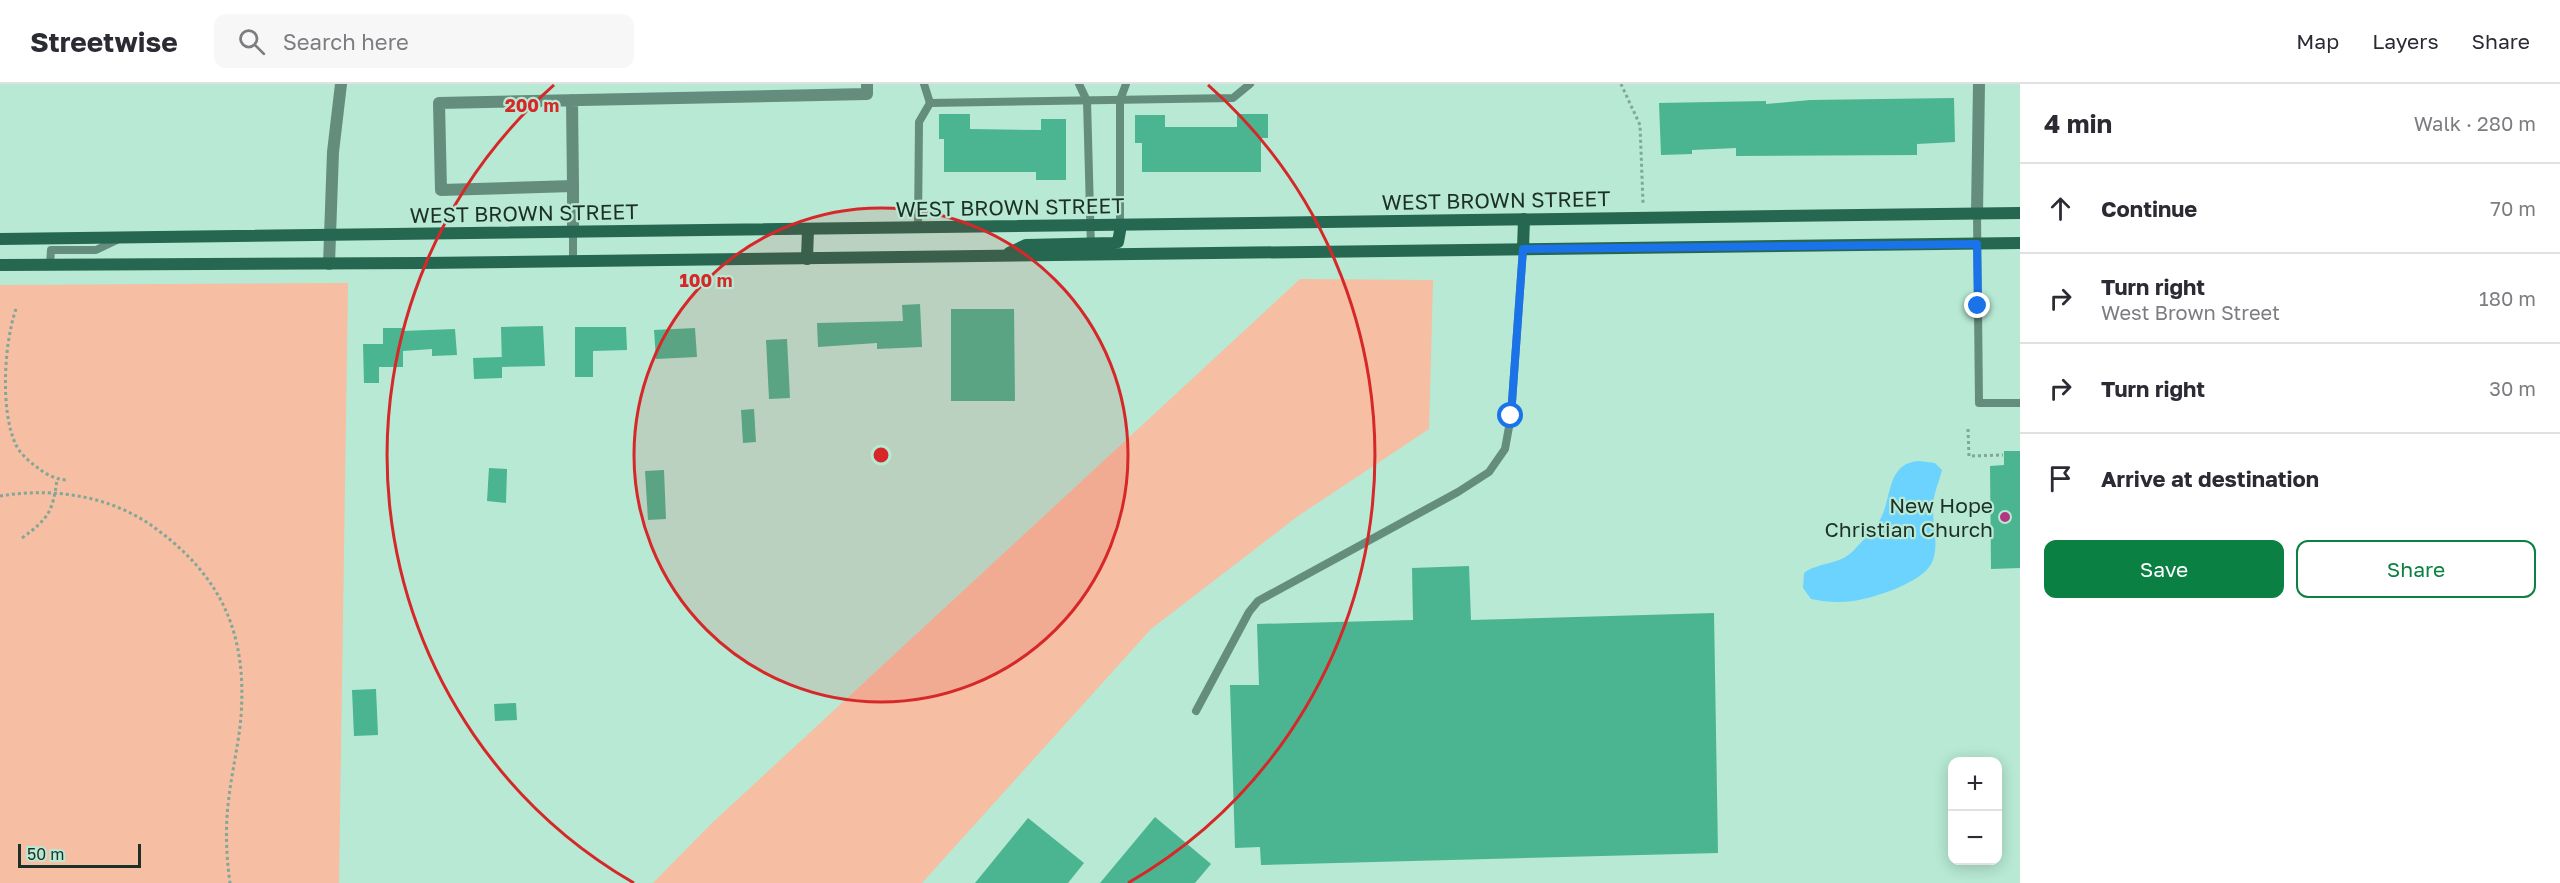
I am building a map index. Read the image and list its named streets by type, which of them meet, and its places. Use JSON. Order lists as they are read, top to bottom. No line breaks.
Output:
{"streets":{"main road":["WEST BROWN STREET"]},"places":["New Hope Christian Church"],"scale_bar":"50 m","page":{"header":"Streetwise","search":"Search here","nav":["Map","Layers","Share"],"heading":["4 min","Walk · 280 m"],"list":[["Continue","70 m"],["Turn right","West Brown Street","180 m"],["Turn right","30 m"],"Arrive at destination"],"buttons":["Save","Share"],"map_buttons":["+","−"],"scale":"50 m"},"rings":["200 m","100 m"]}
